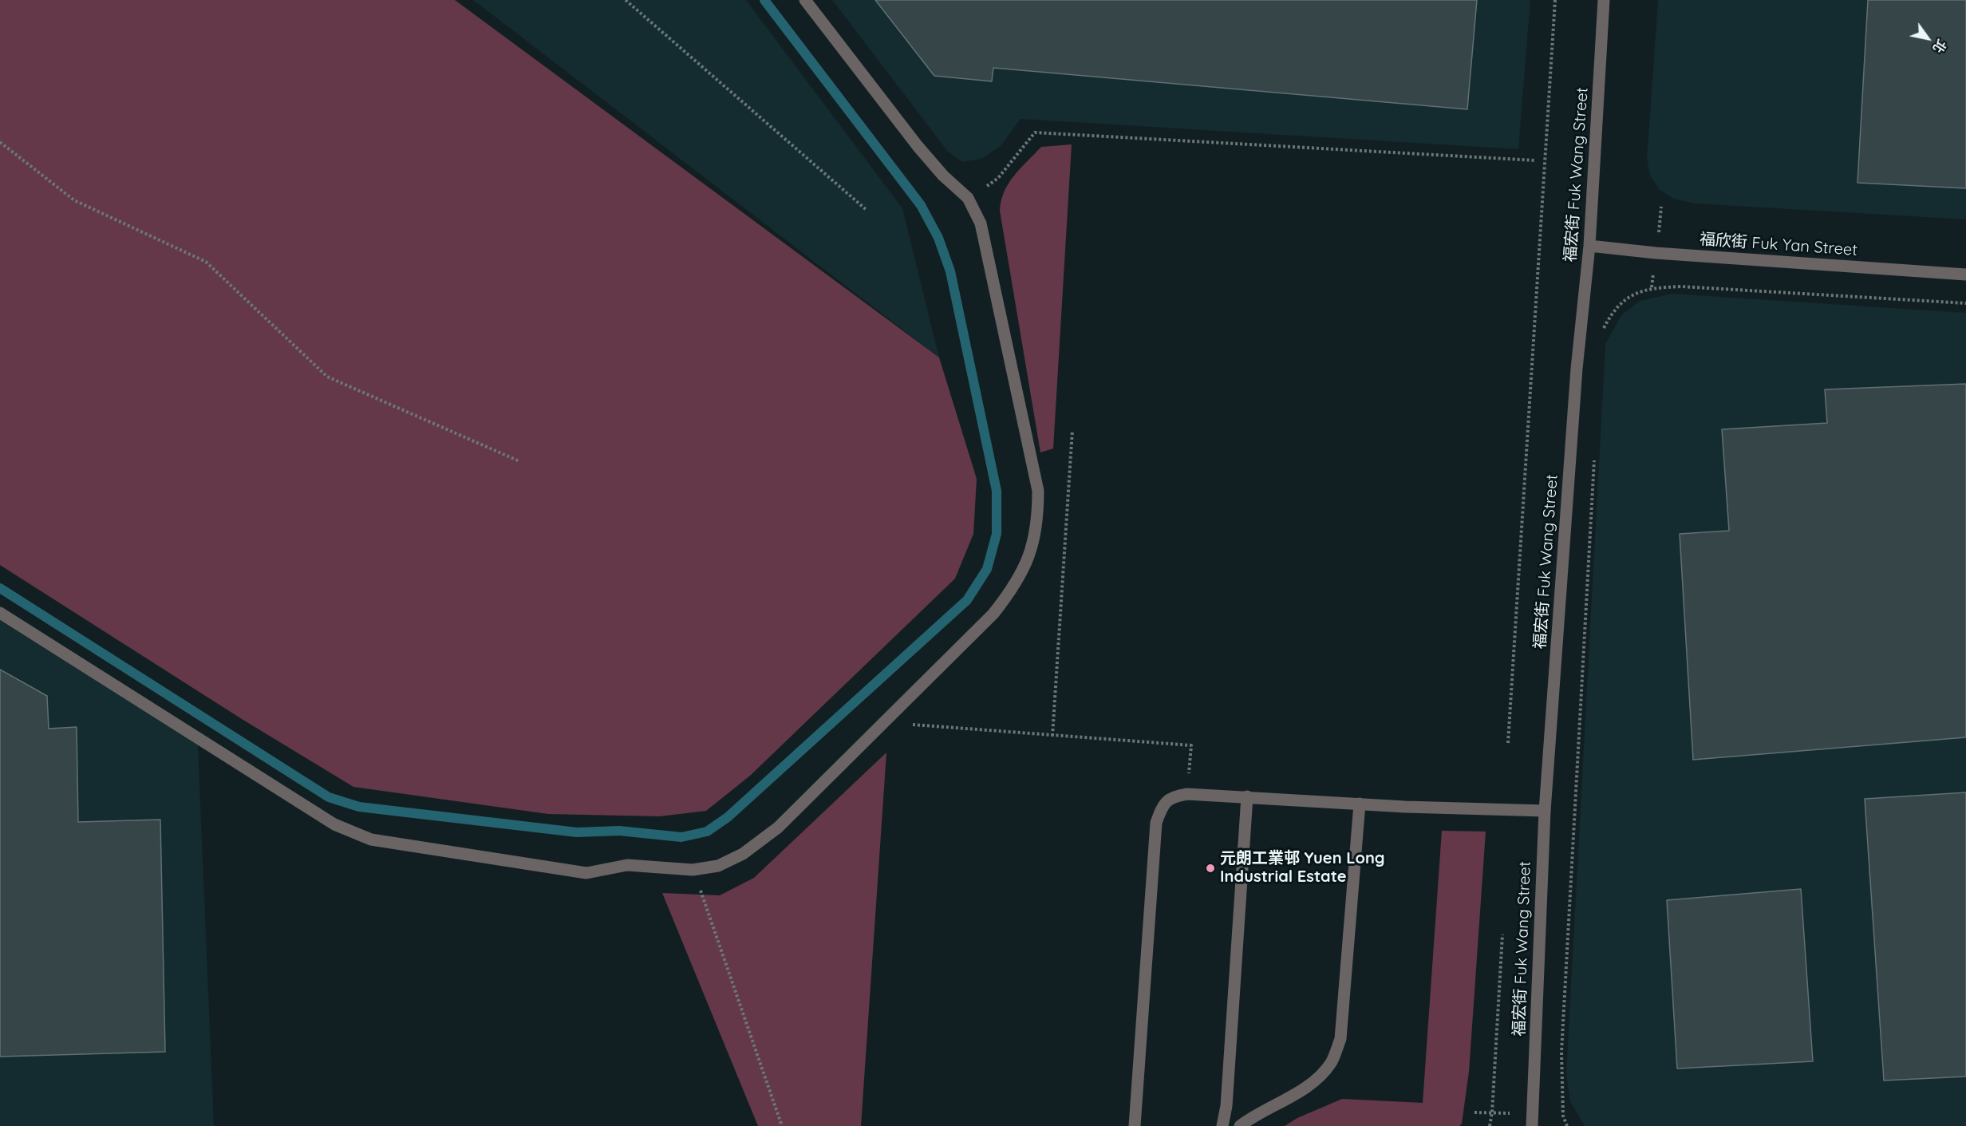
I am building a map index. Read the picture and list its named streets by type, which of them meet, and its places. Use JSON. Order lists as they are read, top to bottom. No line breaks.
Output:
{"streets":{"street":["福宏街 Fuk Wang Street","福欣街 Fuk Yan Street"]},"crossings":[["福宏街 Fuk Wang Street","福欣街 Fuk Yan Street"]],"places":["元朗工業邨 Yuen Long Industrial Estate"],"north":"bottom right"}
